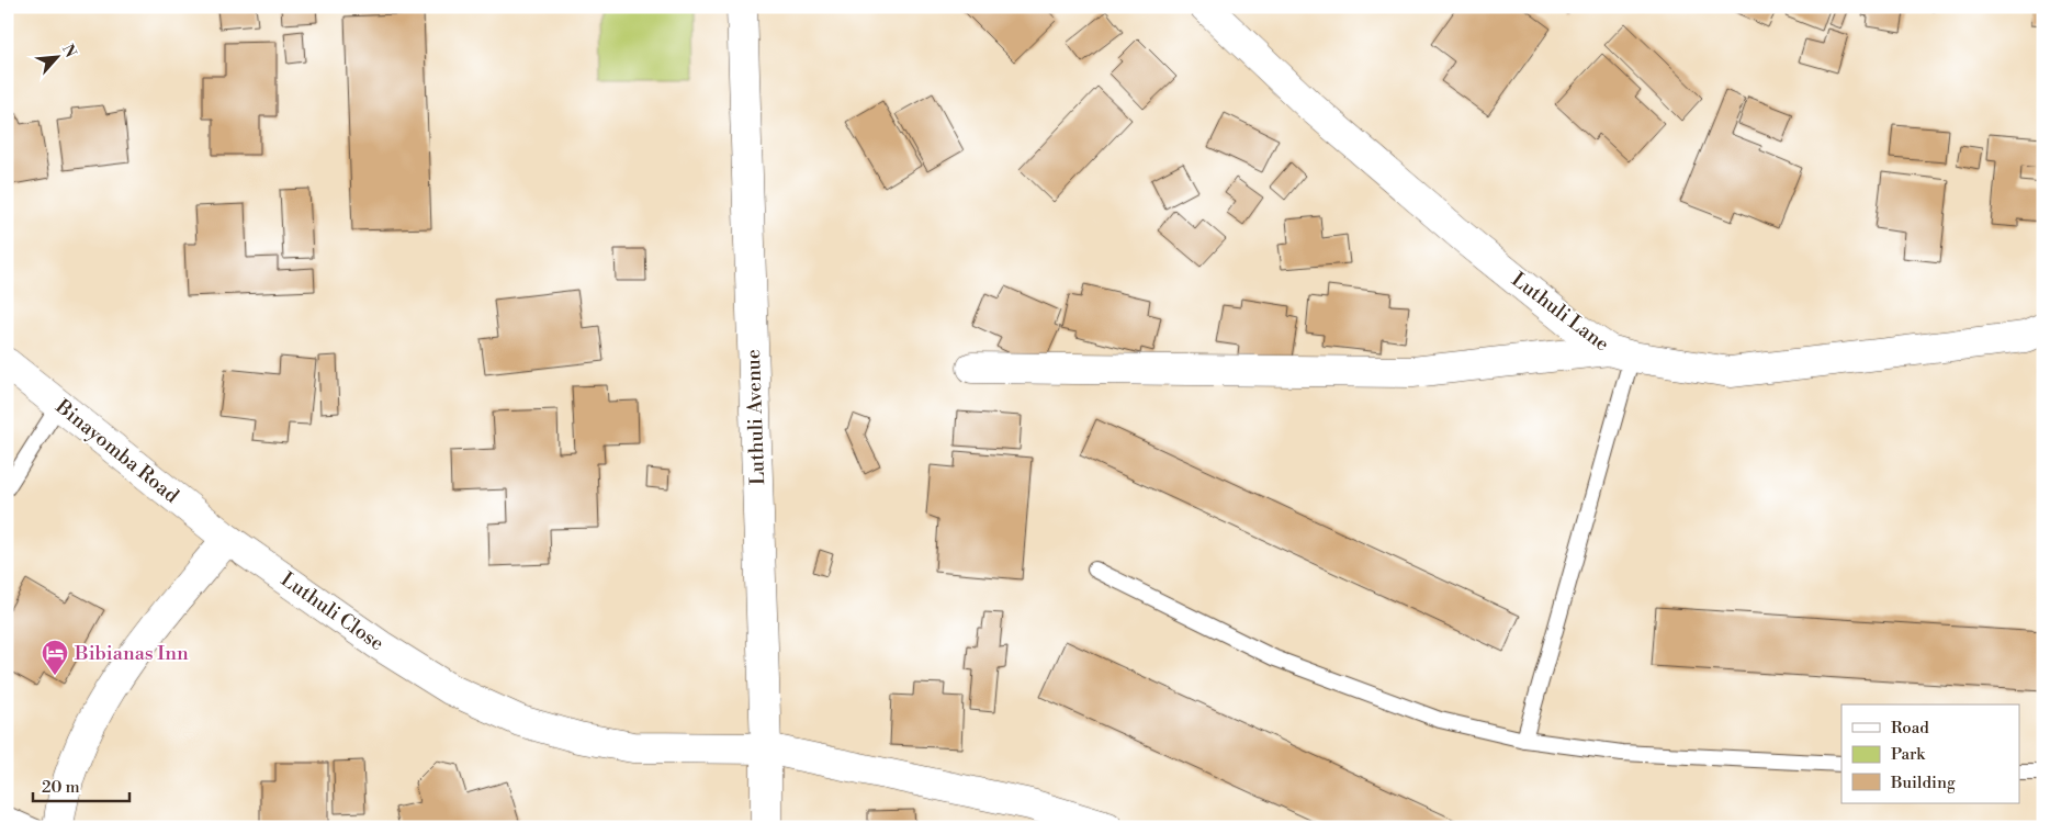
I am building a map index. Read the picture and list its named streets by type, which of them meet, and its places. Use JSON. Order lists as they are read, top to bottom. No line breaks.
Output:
{"streets":{"street":["Luthuli Lane","Luthuli Avenue","Binayomba Road","Luthuli Close"]},"crossings":[["Luthuli Avenue","Luthuli Close"],["Binayomba Road","Luthuli Close"]],"places":{"hotel":["Bibianas Inn"]},"legend":["Road","Park","Building"],"scale_bar":"20 m","north":"top right"}
